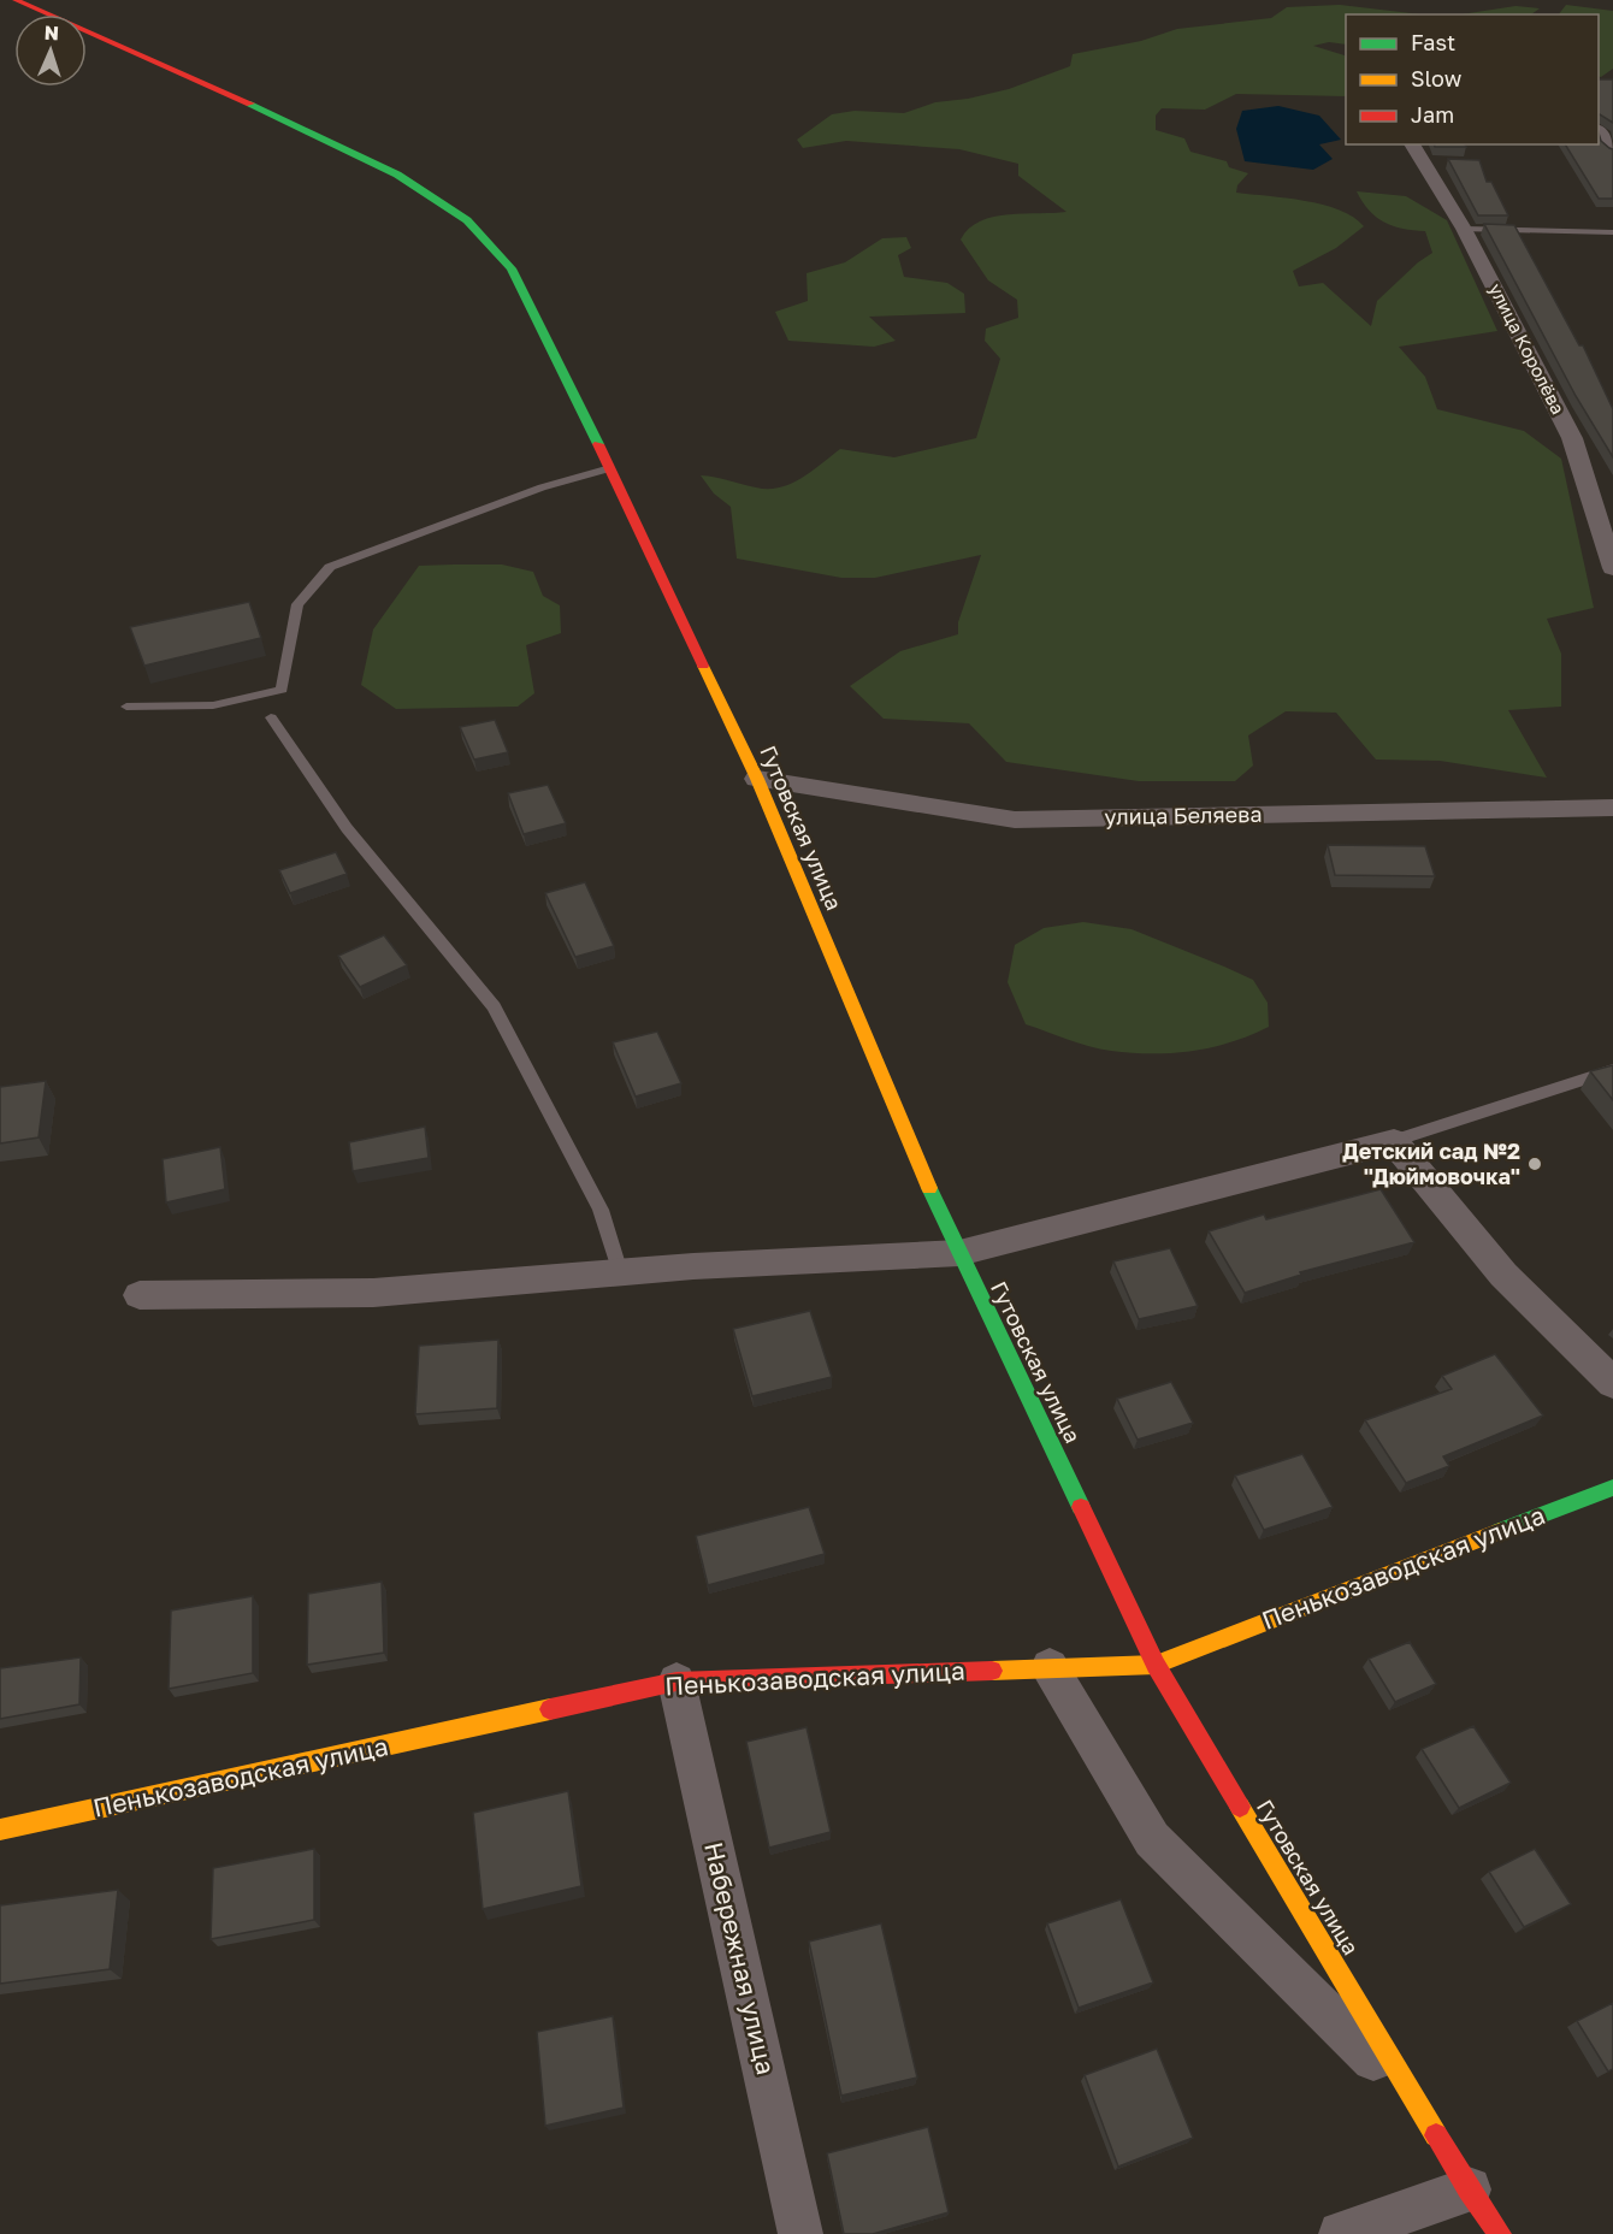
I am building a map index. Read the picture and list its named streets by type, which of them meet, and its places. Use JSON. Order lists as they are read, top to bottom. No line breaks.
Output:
{"streets":{"street":["улица Королёва","улица Беляева","Гутовская улица","Пенькозаводская улица","Набережная улица"]},"crossings":[["улица Беляева","Гутовская улица"],["Гутовская улица","Пенькозаводская улица"],["Пенькозаводская улица","Набережная улица"]],"places":["Детский сад №2 \"Дюймовочка\""],"legend":["Fast","Slow","Jam"],"north":"top"}
